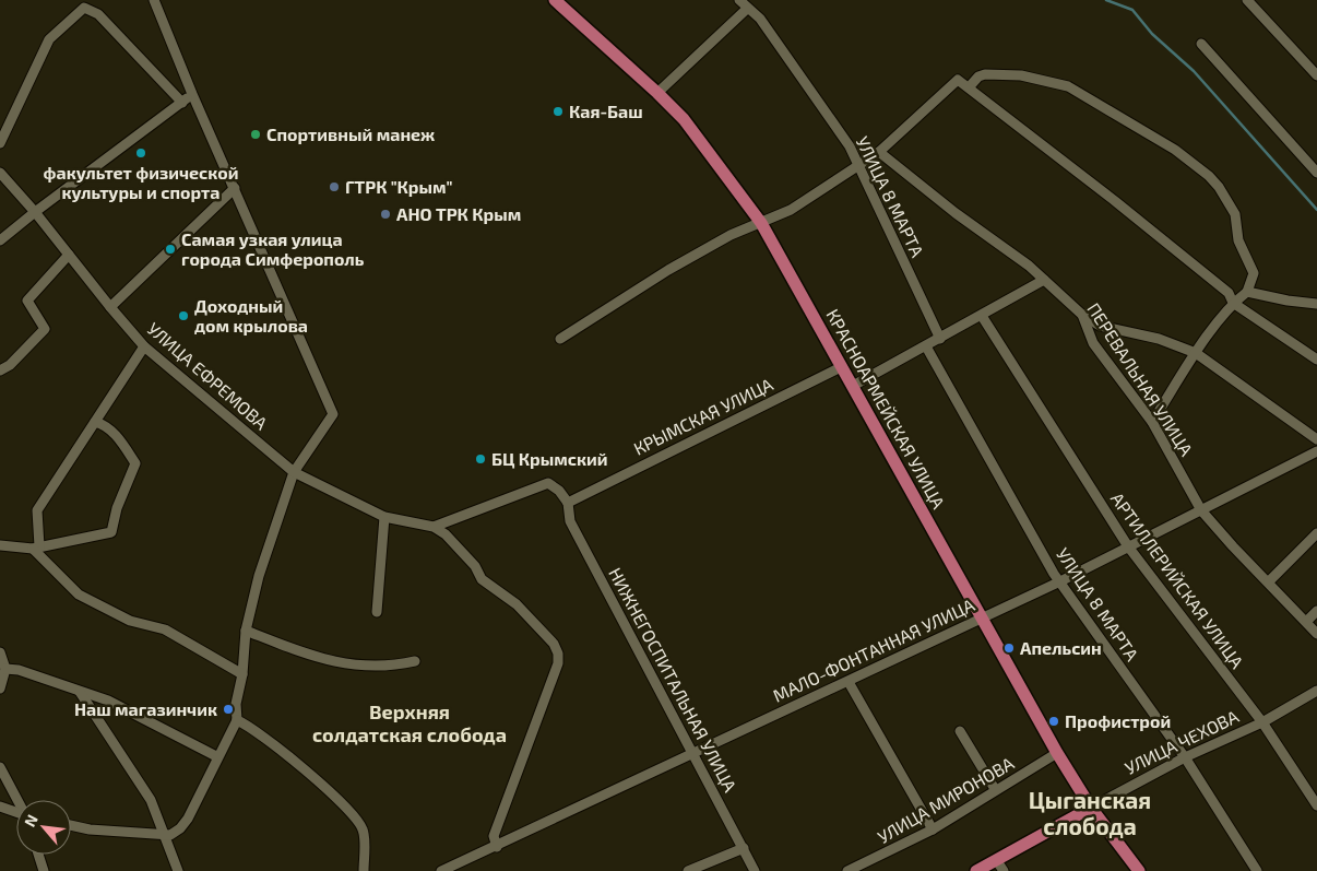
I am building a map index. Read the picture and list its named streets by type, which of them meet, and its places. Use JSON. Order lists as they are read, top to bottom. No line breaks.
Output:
{"streets":{"main road":["КРАСНОАРМЕЙСКАЯ УЛИЦА","УЛИЦА ЧЕХОВА"],"street":["УЛИЦА 8 МАРТА","УЛИЦА ЕФРЕМОВА","ПЕРЕВАЛЬНАЯ УЛИЦА","КРЫМСКАЯ УЛИЦА","АРТИЛЛЕРИЙСКАЯ УЛИЦА","МАЛО-ФОНТАННАЯ УЛИЦА","НИЖНЕГОСПИТАЛЬНАЯ УЛИЦА","УЛИЦА МИРОНОВА"]},"crossings":[["УЛИЦА 8 МАРТА","МАЛО-ФОНТАННАЯ УЛИЦА"],["УЛИЦА 8 МАРТА","УЛИЦА ЧЕХОВА"],["ПЕРЕВАЛЬНАЯ УЛИЦА","МАЛО-ФОНТАННАЯ УЛИЦА"],["КРАСНОАРМЕЙСКАЯ УЛИЦА","КРЫМСКАЯ УЛИЦА"],["КРАСНОАРМЕЙСКАЯ УЛИЦА","МАЛО-ФОНТАННАЯ УЛИЦА"],["КРАСНОАРМЕЙСКАЯ УЛИЦА","УЛИЦА ЧЕХОВА"],["КРАСНОАРМЕЙСКАЯ УЛИЦА","УЛИЦА МИРОНОВА"],["КРЫМСКАЯ УЛИЦА","НИЖНЕГОСПИТАЛЬНАЯ УЛИЦА"],["АРТИЛЛЕРИЙСКАЯ УЛИЦА","МАЛО-ФОНТАННАЯ УЛИЦА"],["АРТИЛЛЕРИЙСКАЯ УЛИЦА","УЛИЦА ЧЕХОВА"],["МАЛО-ФОНТАННАЯ УЛИЦА","НИЖНЕГОСПИТАЛЬНАЯ УЛИЦА"]],"districts":["Верхняя солдатская слобода","Цыганская слобода"],"places":["Кая-Баш","Спортивный манеж","факультет физической культуры и спорта","ГТРК \"Крым\"","АНО ТРК Крым","Самая узкая улица города Симферополь","Доходный дом крылова","БЦ Крымский","Апельсин","Наш магазинчик","Профистрой"],"north":"top left"}
